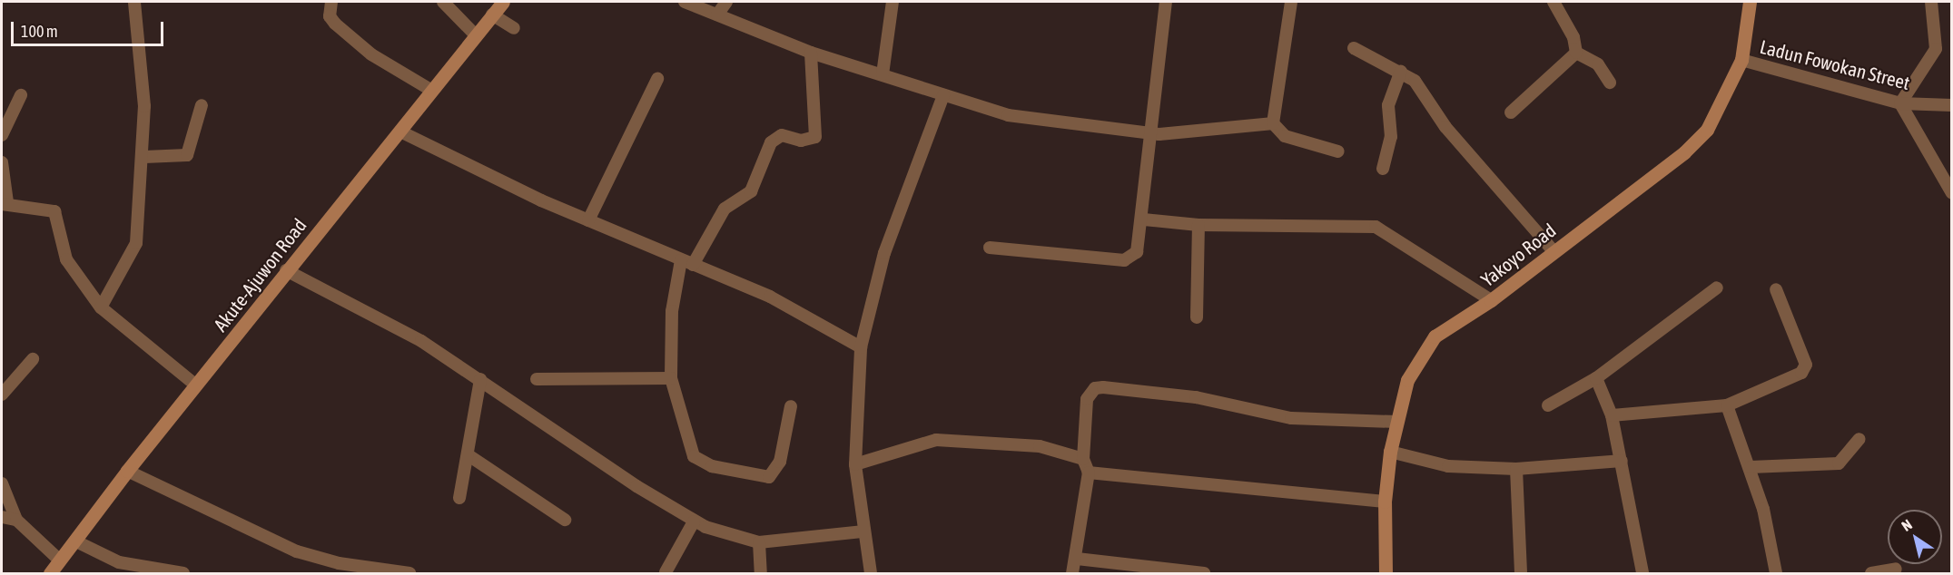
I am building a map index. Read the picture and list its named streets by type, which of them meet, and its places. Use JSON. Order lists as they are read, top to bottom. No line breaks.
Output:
{"streets":{"main road":["Yakoyo Road","Akute-Ajuwon Road"],"street":["Ladun Fowokan Street"]},"crossings":[["Ladun Fowokan Street","Yakoyo Road"]],"scale_bar":"100 m","north":"top left"}
